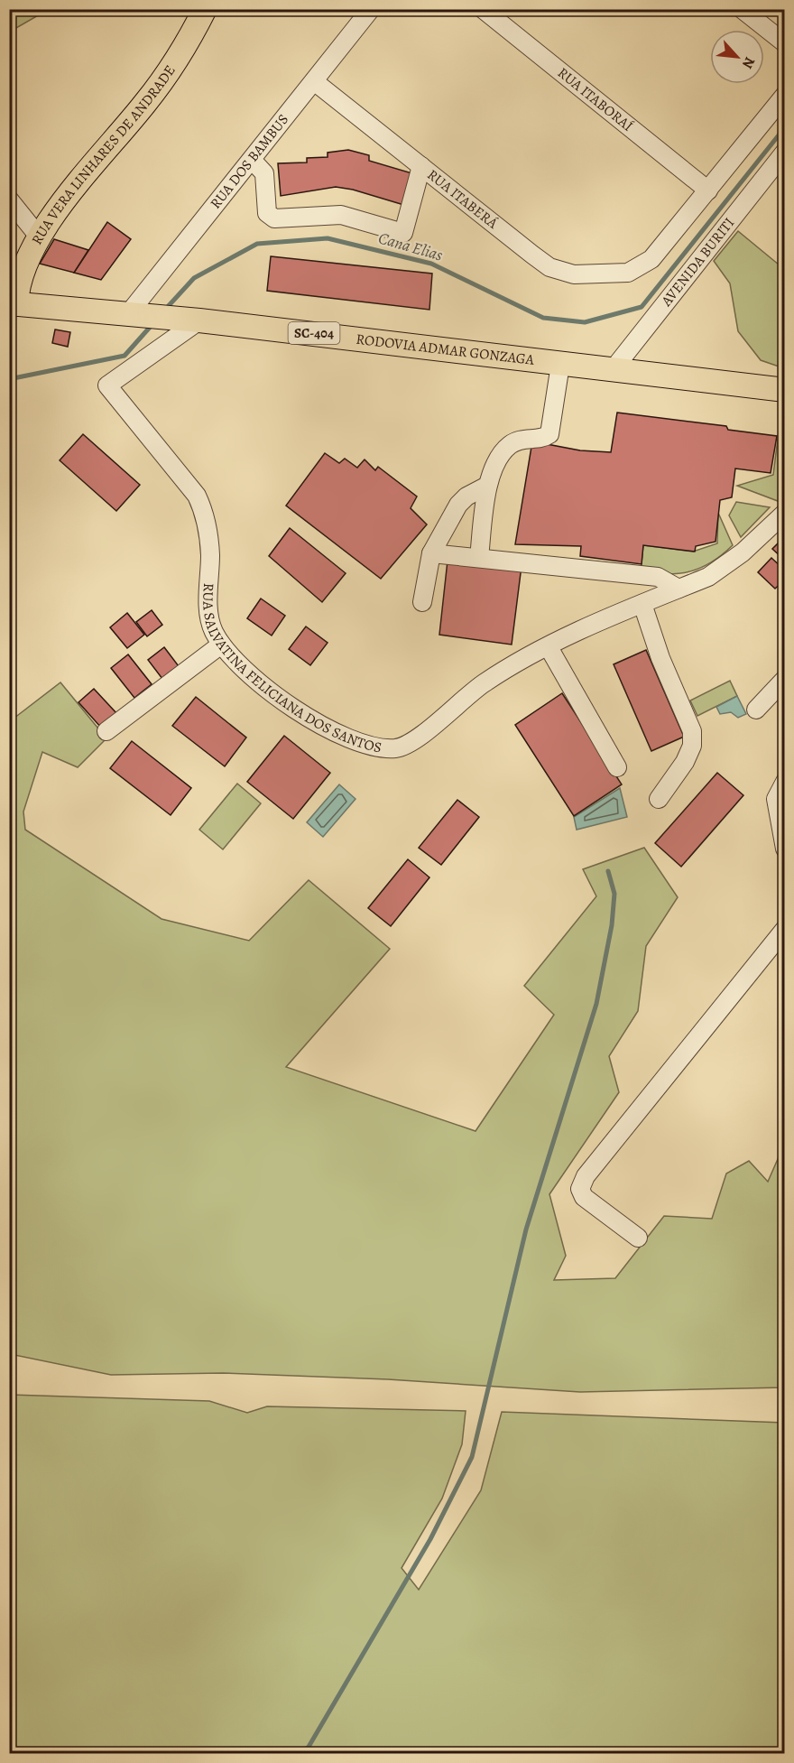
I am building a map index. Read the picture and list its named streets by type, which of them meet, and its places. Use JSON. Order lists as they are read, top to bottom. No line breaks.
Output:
{"streets":{"main road":["RUA VERA LINHARES DE ANDRADE","SC-404","RODOVIA ADMAR GONZAGA"],"street":["RUA ITABORAÍ","RUA DOS BAMBUS","RUA ITABERÁ","AVENIDA BURITI","RUA SALVATINA FELICIANA DOS SANTOS"]},"crossings":[["RUA ITABORAÍ","RUA ITABERÁ"],["RUA VERA LINHARES DE ANDRADE","RODOVIA ADMAR GONZAGA"],["RUA DOS BAMBUS","RUA ITABERÁ"],["RUA DOS BAMBUS","RODOVIA ADMAR GONZAGA"],["AVENIDA BURITI","RODOVIA ADMAR GONZAGA"],["RODOVIA ADMAR GONZAGA","RUA SALVATINA FELICIANA DOS SANTOS"]],"water":["Cana Elias"],"north":"bottom right"}
